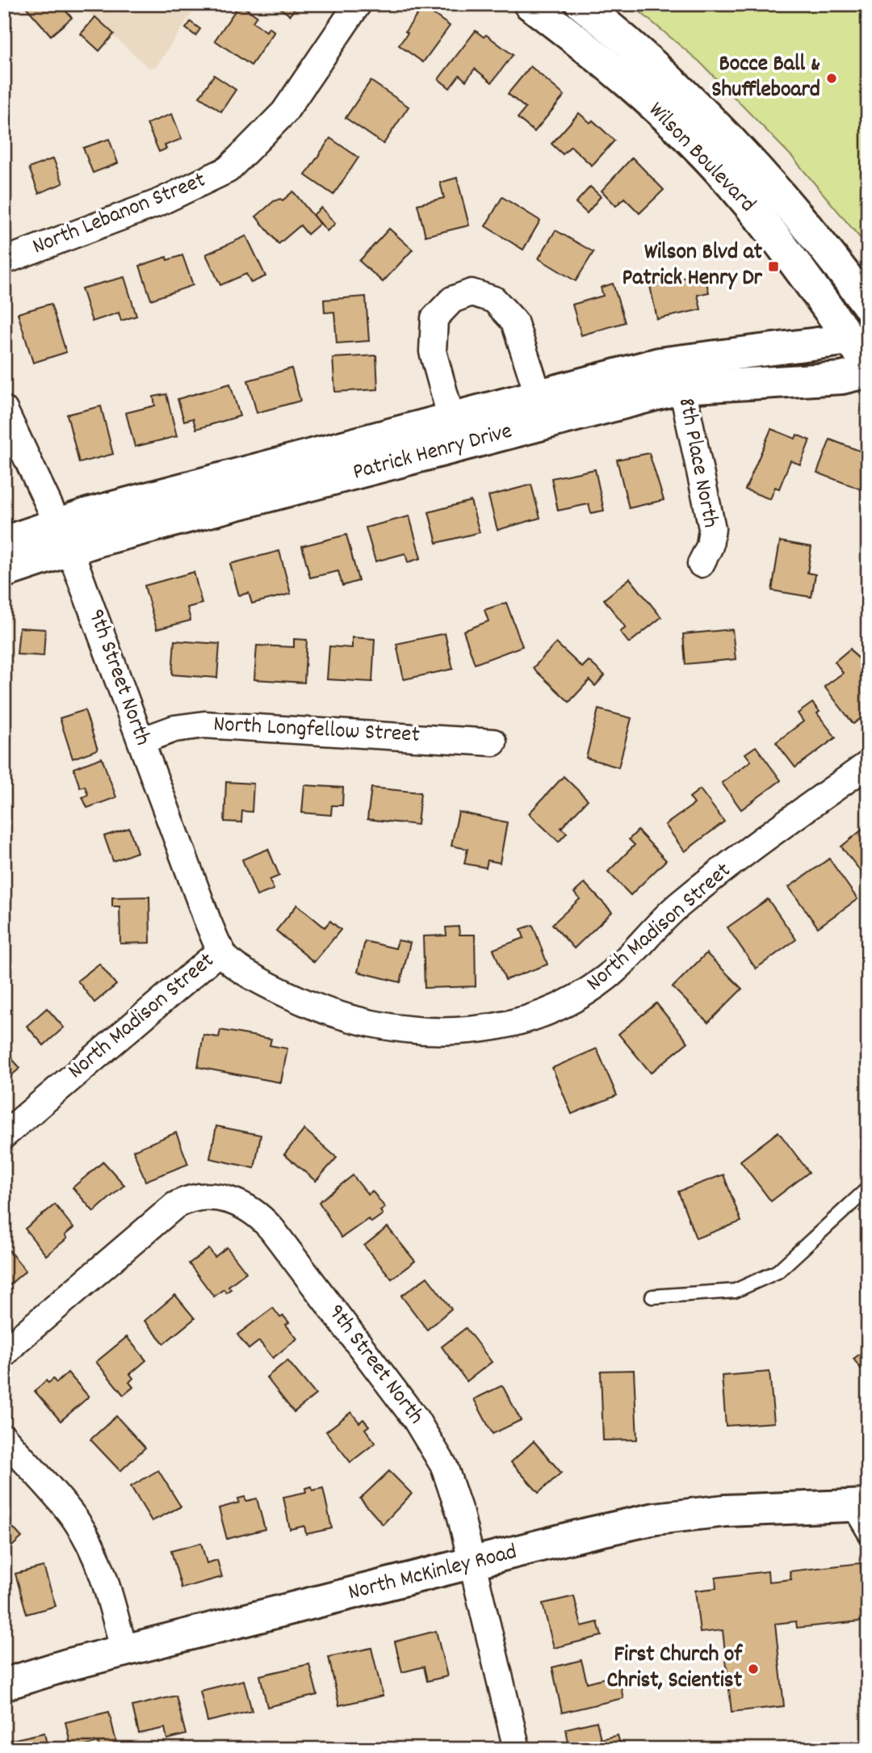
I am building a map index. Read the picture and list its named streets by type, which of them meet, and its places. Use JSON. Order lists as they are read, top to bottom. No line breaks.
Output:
{"streets":{"street":["Wilson Boulevard","North Lebanon Street","Patrick Henry Drive","8th Place North","9th Street North","North Longfellow Street","North Madison Street","North McKinley Road"]},"crossings":[["Wilson Boulevard","Patrick Henry Drive"],["Patrick Henry Drive","8th Place North"],["Patrick Henry Drive","9th Street North"],["9th Street North","North Longfellow Street"],["9th Street North","North Madison Street"],["9th Street North","North McKinley Road"]],"places":{"other":["Bocce Ball & Shuffleboard","First Church of Christ, Scientist"],"transit":["Wilson Blvd at Patrick Henry Dr"]}}
